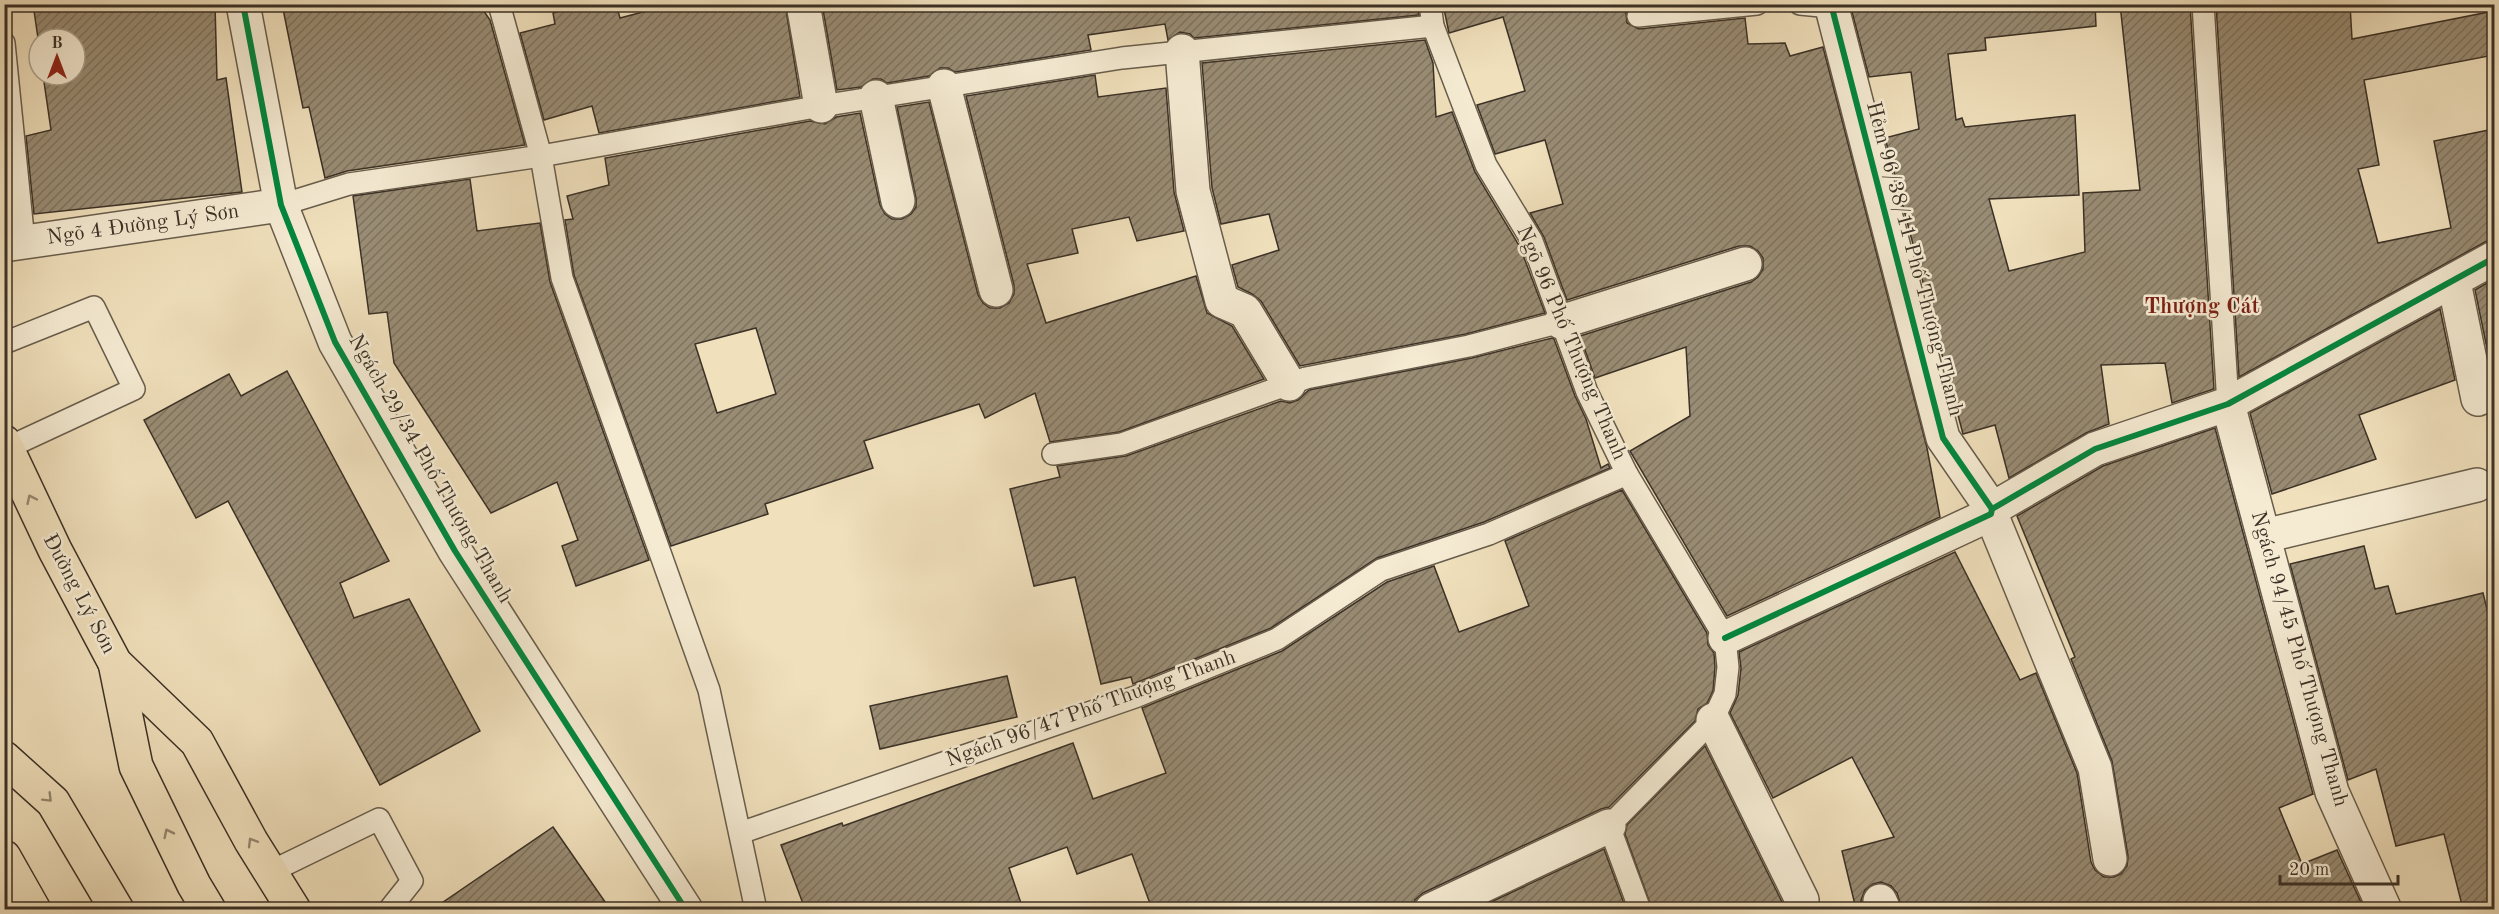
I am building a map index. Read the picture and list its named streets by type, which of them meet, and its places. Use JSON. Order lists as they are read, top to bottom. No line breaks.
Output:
{"streets":{"highway":["Đường Lý Sơn"],"street":["Ngõ 4 Đường Lý Sơn","Hẻm 96/38/11 Phố Thượng Thanh","Ngách 29/34 Phố Thượng Thanh","Ngách 94/45 Phố Thượng Thanh"],"lane":["Ngõ 96 Phố Thượng Thanh","Ngách 96/47 Phố Thượng Thanh"]},"crossings":[["Ngõ 4 Đường Lý Sơn","Ngách 29/34 Phố Thượng Thanh"],["Ngõ 96 Phố Thượng Thanh","Ngách 96/47 Phố Thượng Thanh"]],"districts":["Thượng Cát"],"scale_bar":"20 m","north":"top"}
